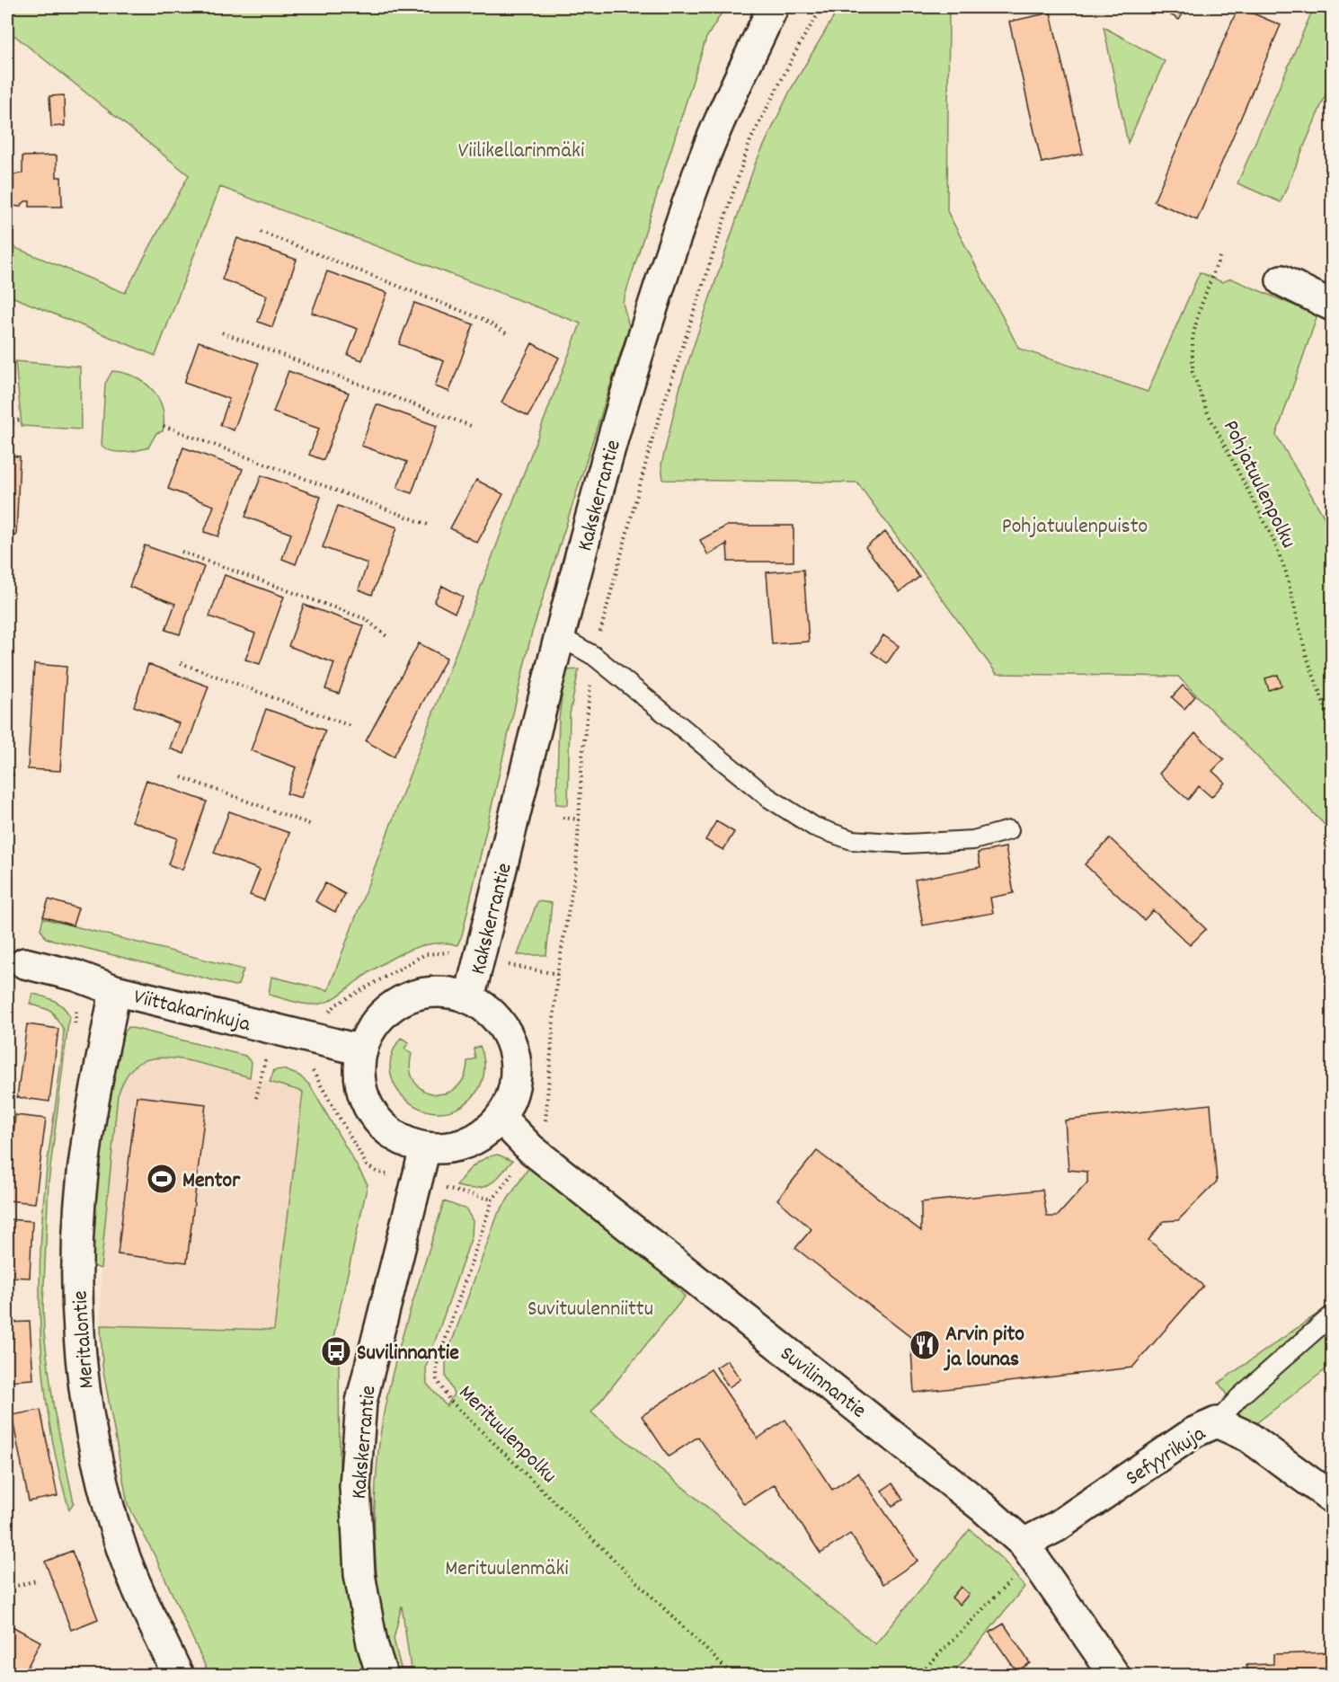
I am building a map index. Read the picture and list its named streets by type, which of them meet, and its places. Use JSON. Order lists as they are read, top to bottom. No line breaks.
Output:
{"streets":{"street":["Kakskerrantie","Viittakarinkuja","Meritalontie","Suvilinnantie","Sefyyrikuja"],"path":["Pohjatuulenpolku","Merituulenpolku"]},"crossings":[["Kakskerrantie","Viittakarinkuja"],["Kakskerrantie","Suvilinnantie"],["Viittakarinkuja","Meritalontie"],["Viittakarinkuja","Suvilinnantie"],["Suvilinnantie","Sefyyrikuja"]],"parks":["Viilikellarinmäki","Pohjatuulenpuisto","Suvituulenniittu","Merituulenmäki"],"places":{"sports":["Mentor"],"restaurant":["Arvin pito ja lounas"],"bus stop":["Suvilinnantie"]}}
